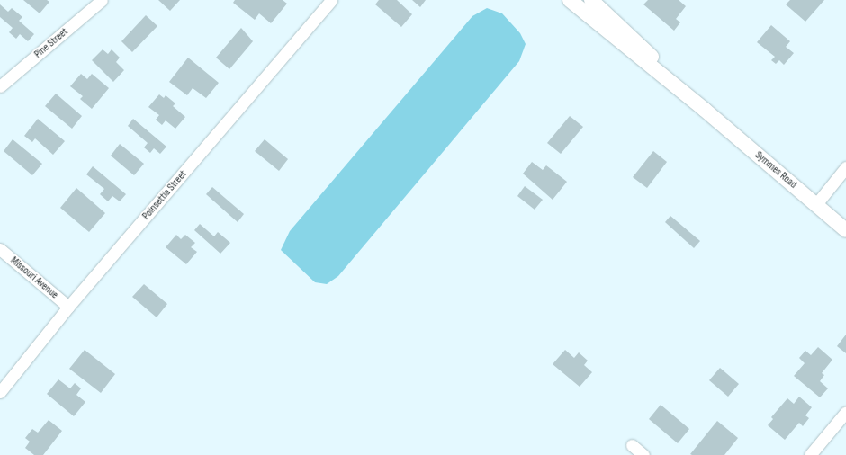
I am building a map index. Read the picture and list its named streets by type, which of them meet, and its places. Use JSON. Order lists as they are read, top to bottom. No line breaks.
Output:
{"streets":{"street":["Pine Street","Symmes Road","Poinsettia Street","Missouri Avenue"]},"crossings":[["Poinsettia Street","Missouri Avenue"]]}
